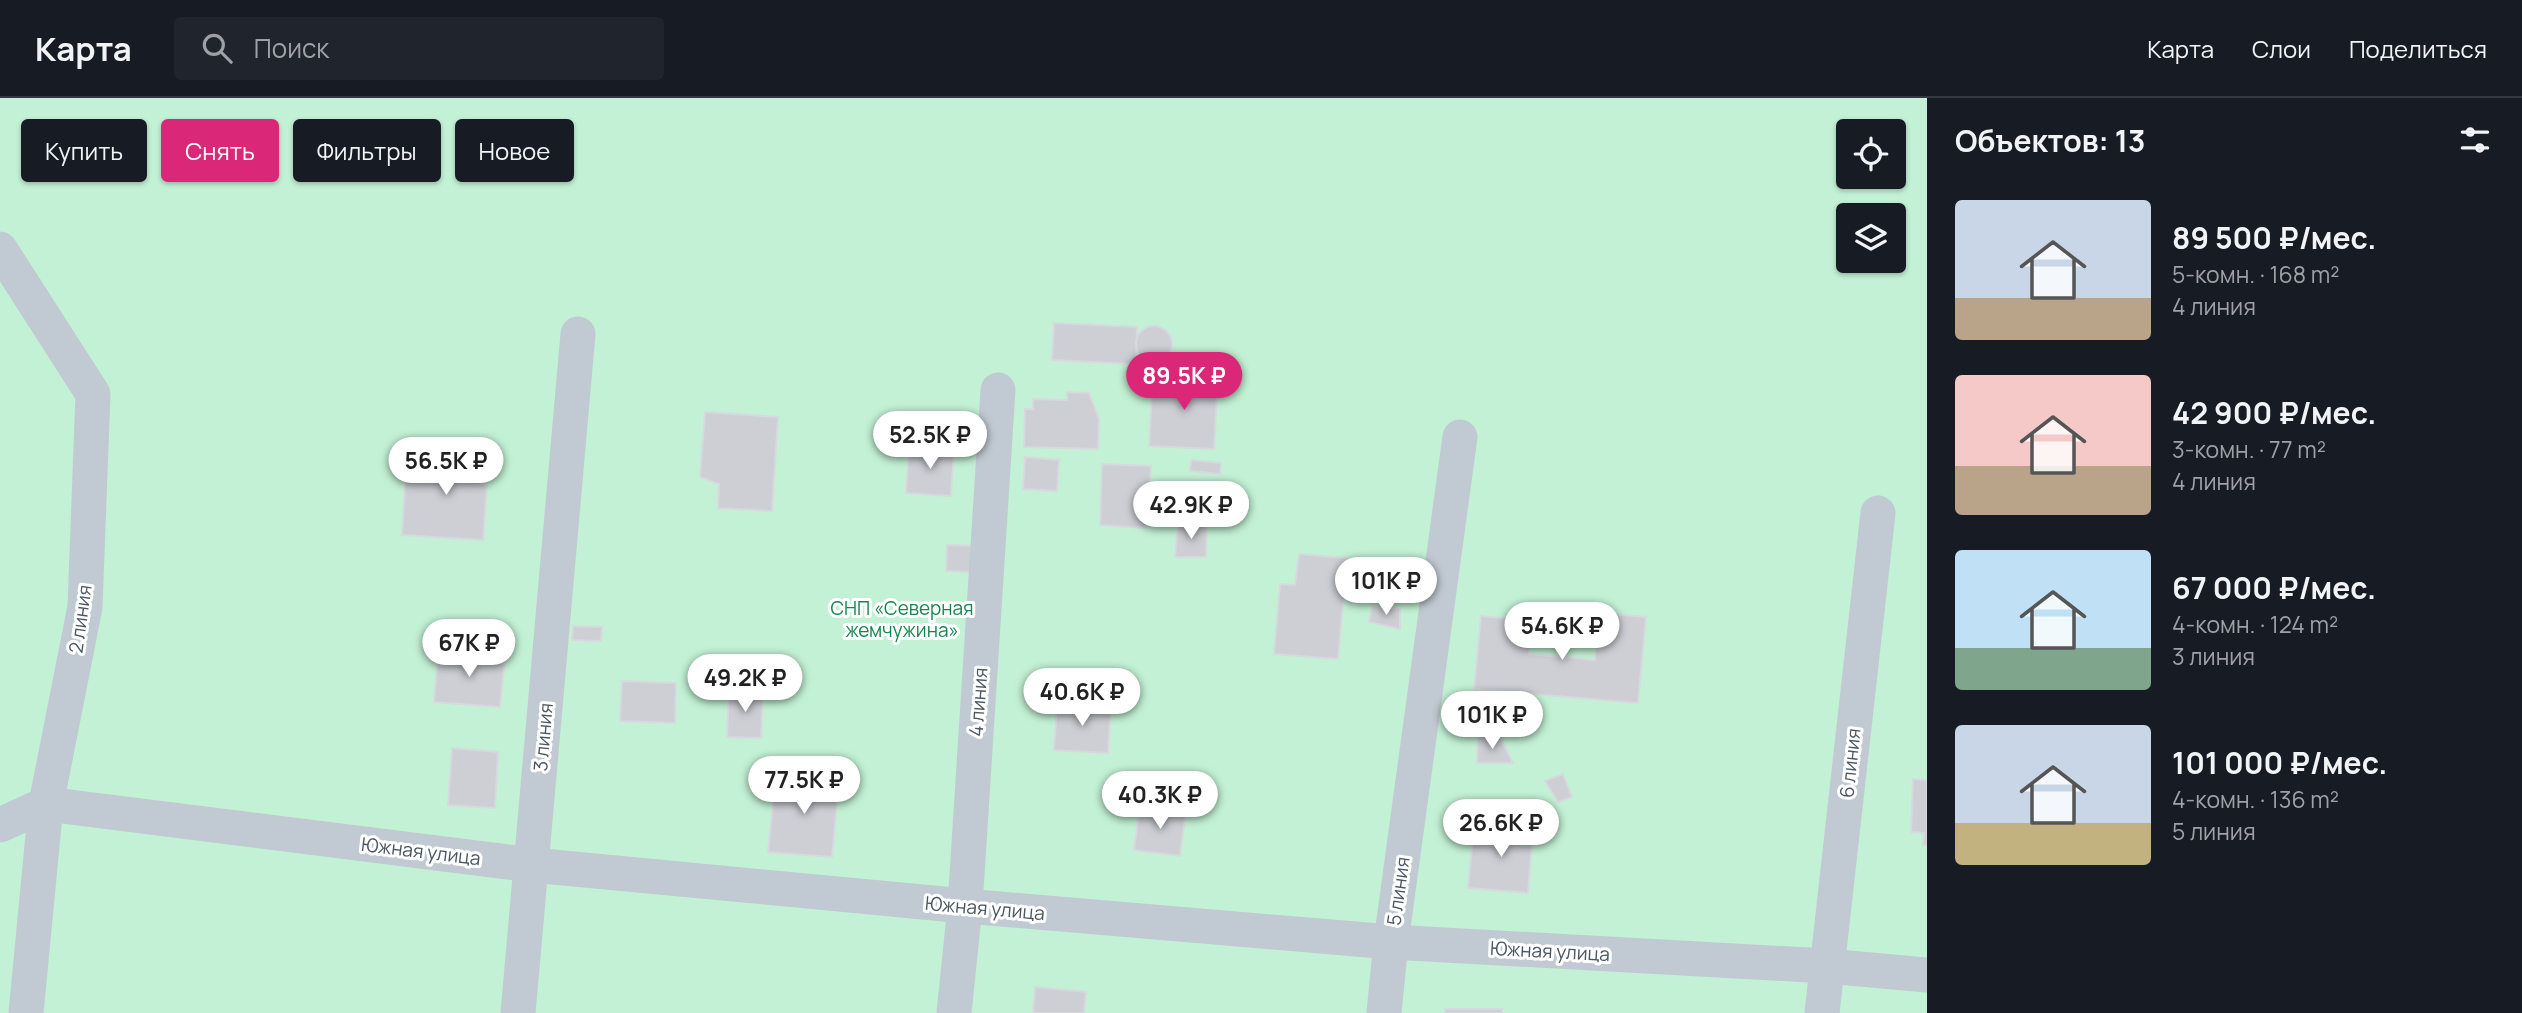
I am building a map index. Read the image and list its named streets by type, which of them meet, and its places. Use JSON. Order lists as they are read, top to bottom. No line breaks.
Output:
{"streets":{"street":["2 линия","4 линия","3 линия","6 линия","Южная улица","5 линия"]},"crossings":[["2 линия","Южная улица"],["4 линия","Южная улица"],["3 линия","Южная улица"],["6 линия","Южная улица"],["Южная улица","5 линия"]],"parks":["СНП «Северная жемчужина»"],"page":{"header":"Карта","search":"Поиск","nav":["Карта","Слои","Поделиться"],"heading":"Объектов: 13","chip":["Купить","Снять","Фильтры","Новое"],"list":[{"name":"89 500 ₽/мес.","note":"5-комн. · 168 m² · 4 линия"},{"name":"42 900 ₽/мес.","note":"3-комн. · 77 m² · 4 линия"},{"name":"67 000 ₽/мес.","note":"4-комн. · 124 m² · 3 линия"},{"name":"101 000 ₽/мес.","note":"4-комн. · 136 m² · 5 линия"}],"price":["89.5K ₽","52.5K ₽","56.5K ₽","42.9K ₽","101K ₽","54.6K ₽","67K ₽","49.2K ₽","40.6K ₽","101K ₽","77.5K ₽","40.3K ₽","26.6K ₽"]}}
